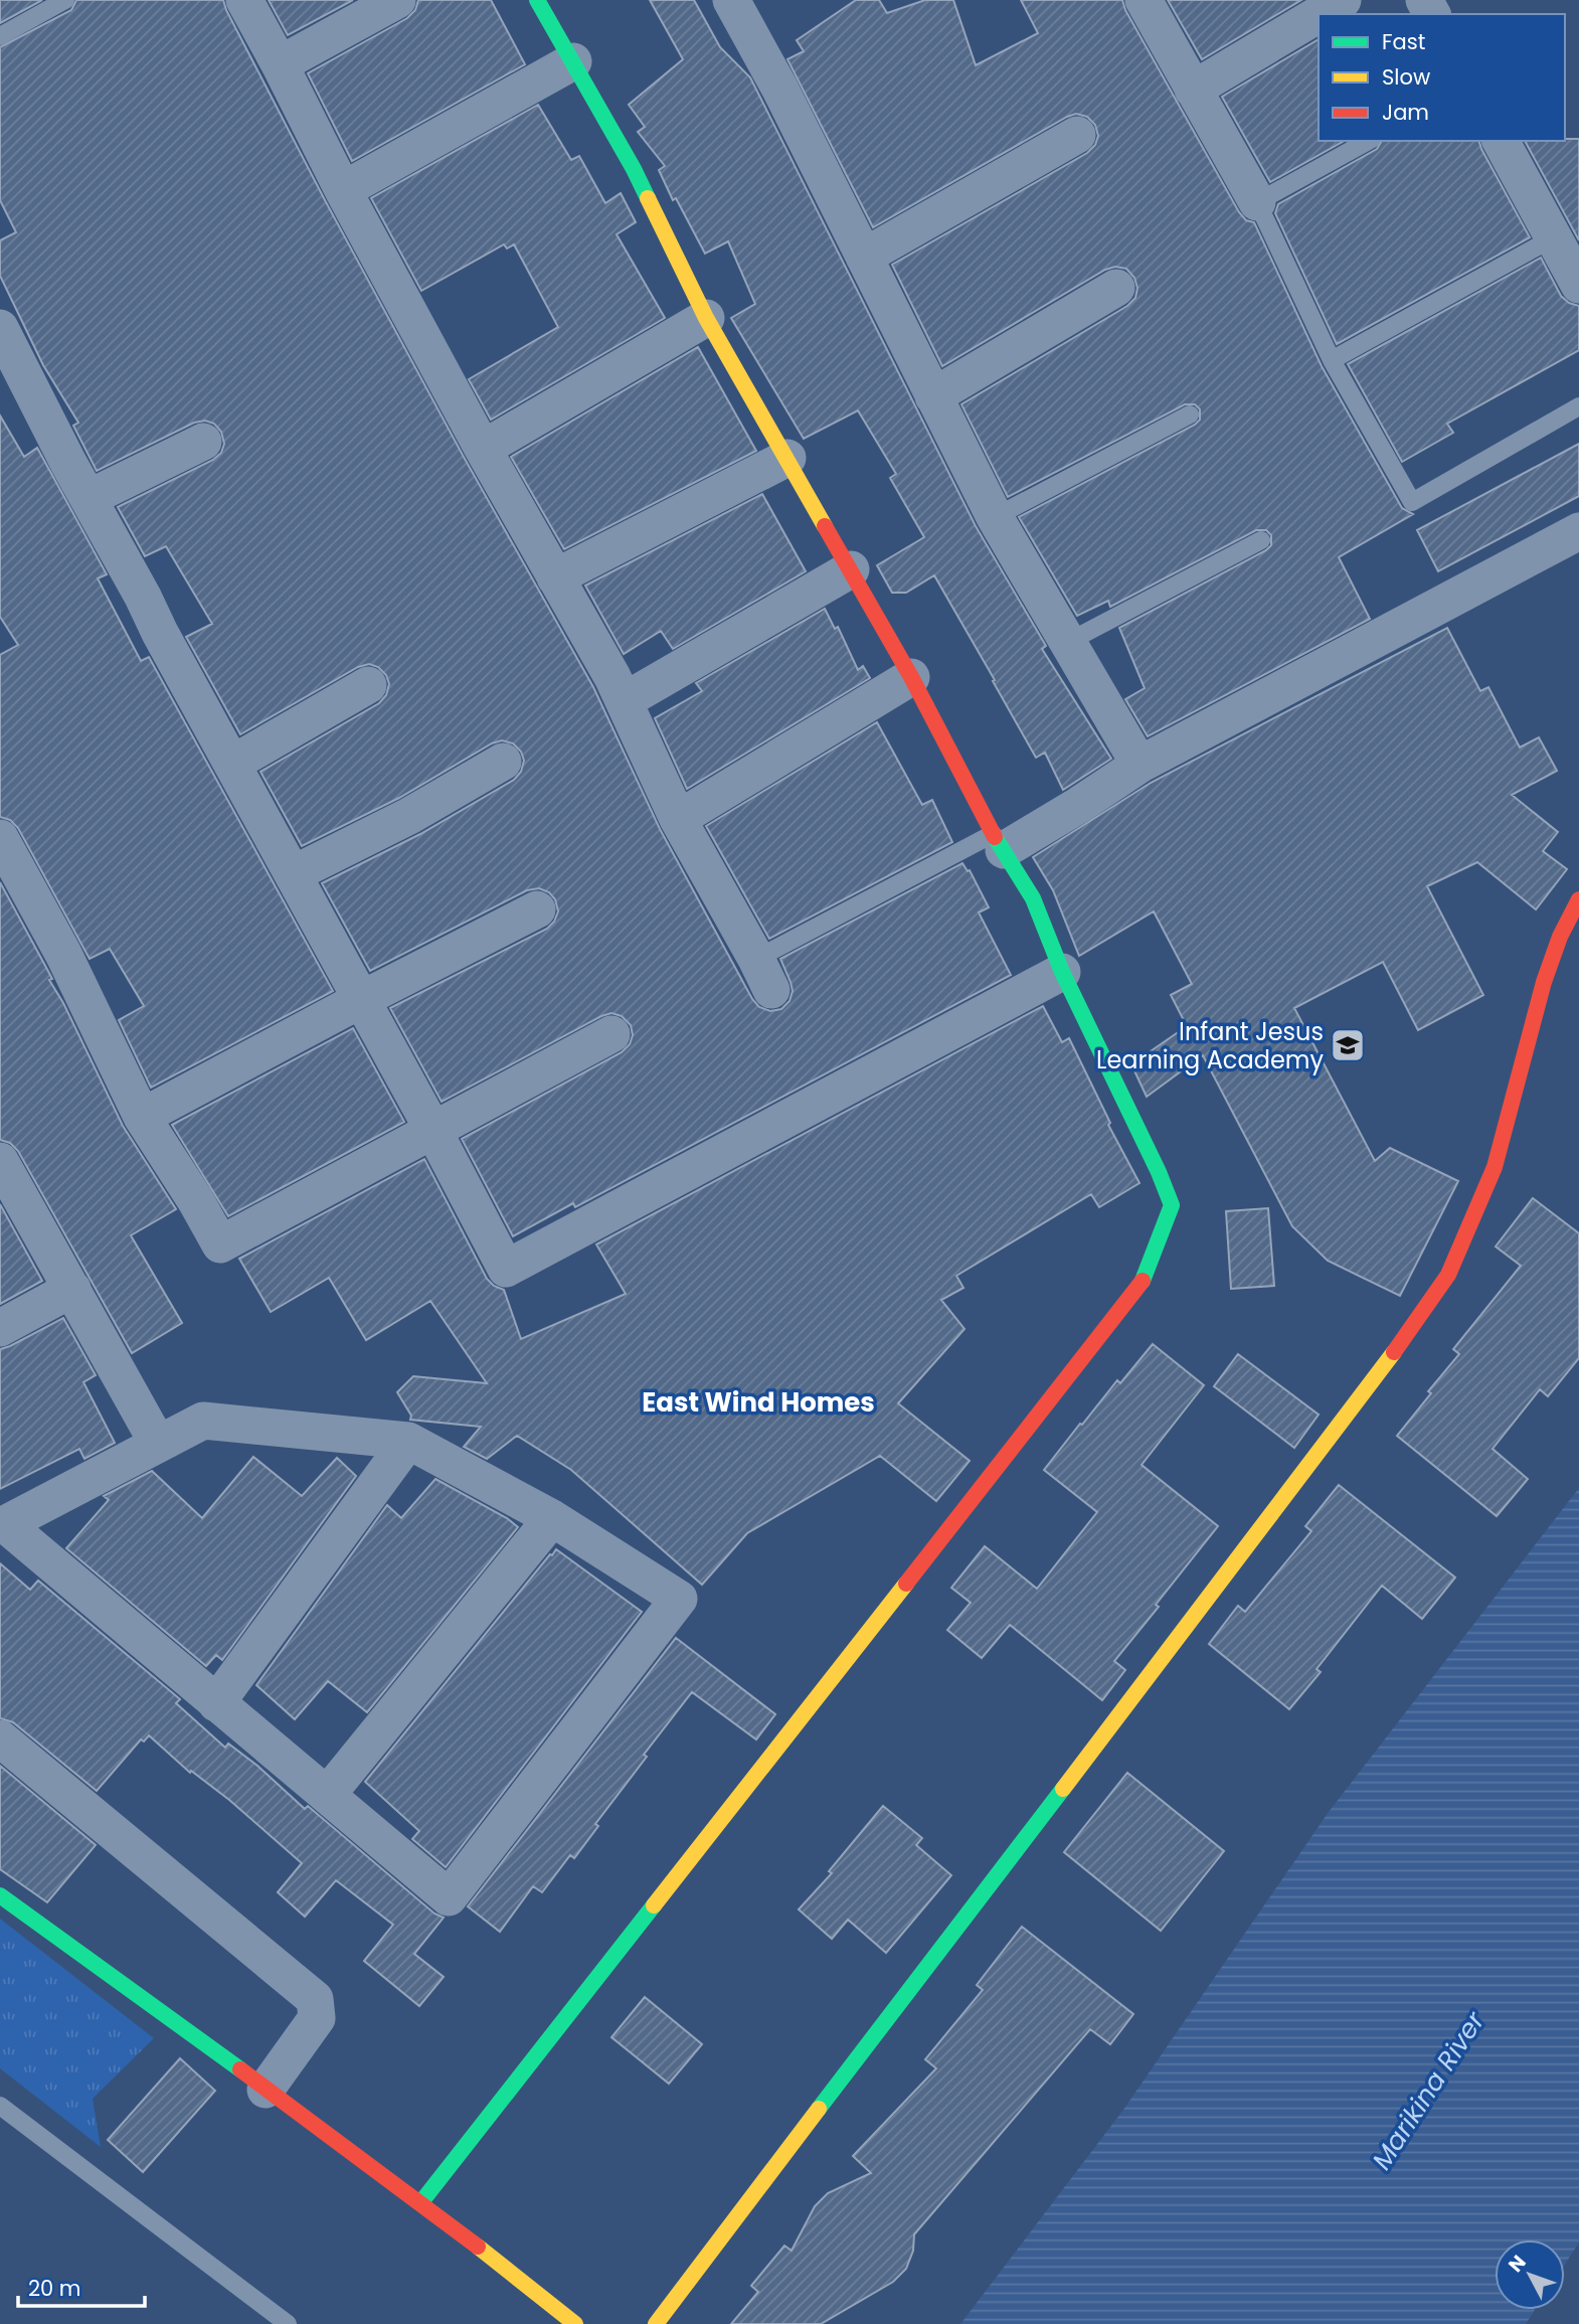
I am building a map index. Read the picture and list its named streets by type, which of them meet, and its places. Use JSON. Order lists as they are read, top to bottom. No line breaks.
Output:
{"districts":["East Wind Homes"],"water":["Marikina River"],"places":{"school or university":["Infant Jesus Learning Academy"]},"legend":["Fast","Slow","Jam"],"scale_bar":"20 m","north":"top left"}
